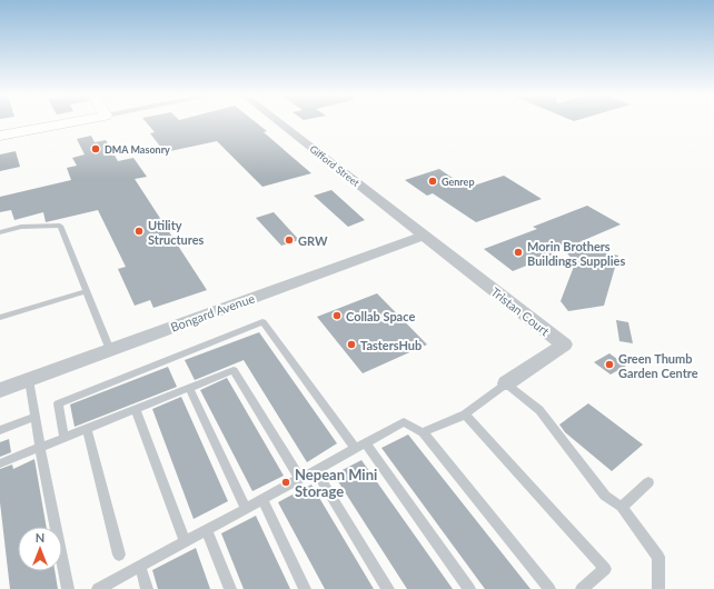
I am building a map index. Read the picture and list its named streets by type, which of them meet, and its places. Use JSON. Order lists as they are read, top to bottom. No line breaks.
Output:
{"streets":{"street":["Gifford Street","Tristan Court","Bongard Avenue"]},"crossings":[["Gifford Street","Tristan Court"],["Gifford Street","Bongard Avenue"],["Tristan Court","Bongard Avenue"]],"places":["DMA Masonry","Genrep","Utility Structures","GRW","Morin Brothers Buildings Supplies","Collab Space","TastersHub","Green Thumb Garden Centre","Nepean Mini Storage"],"north":"top"}
